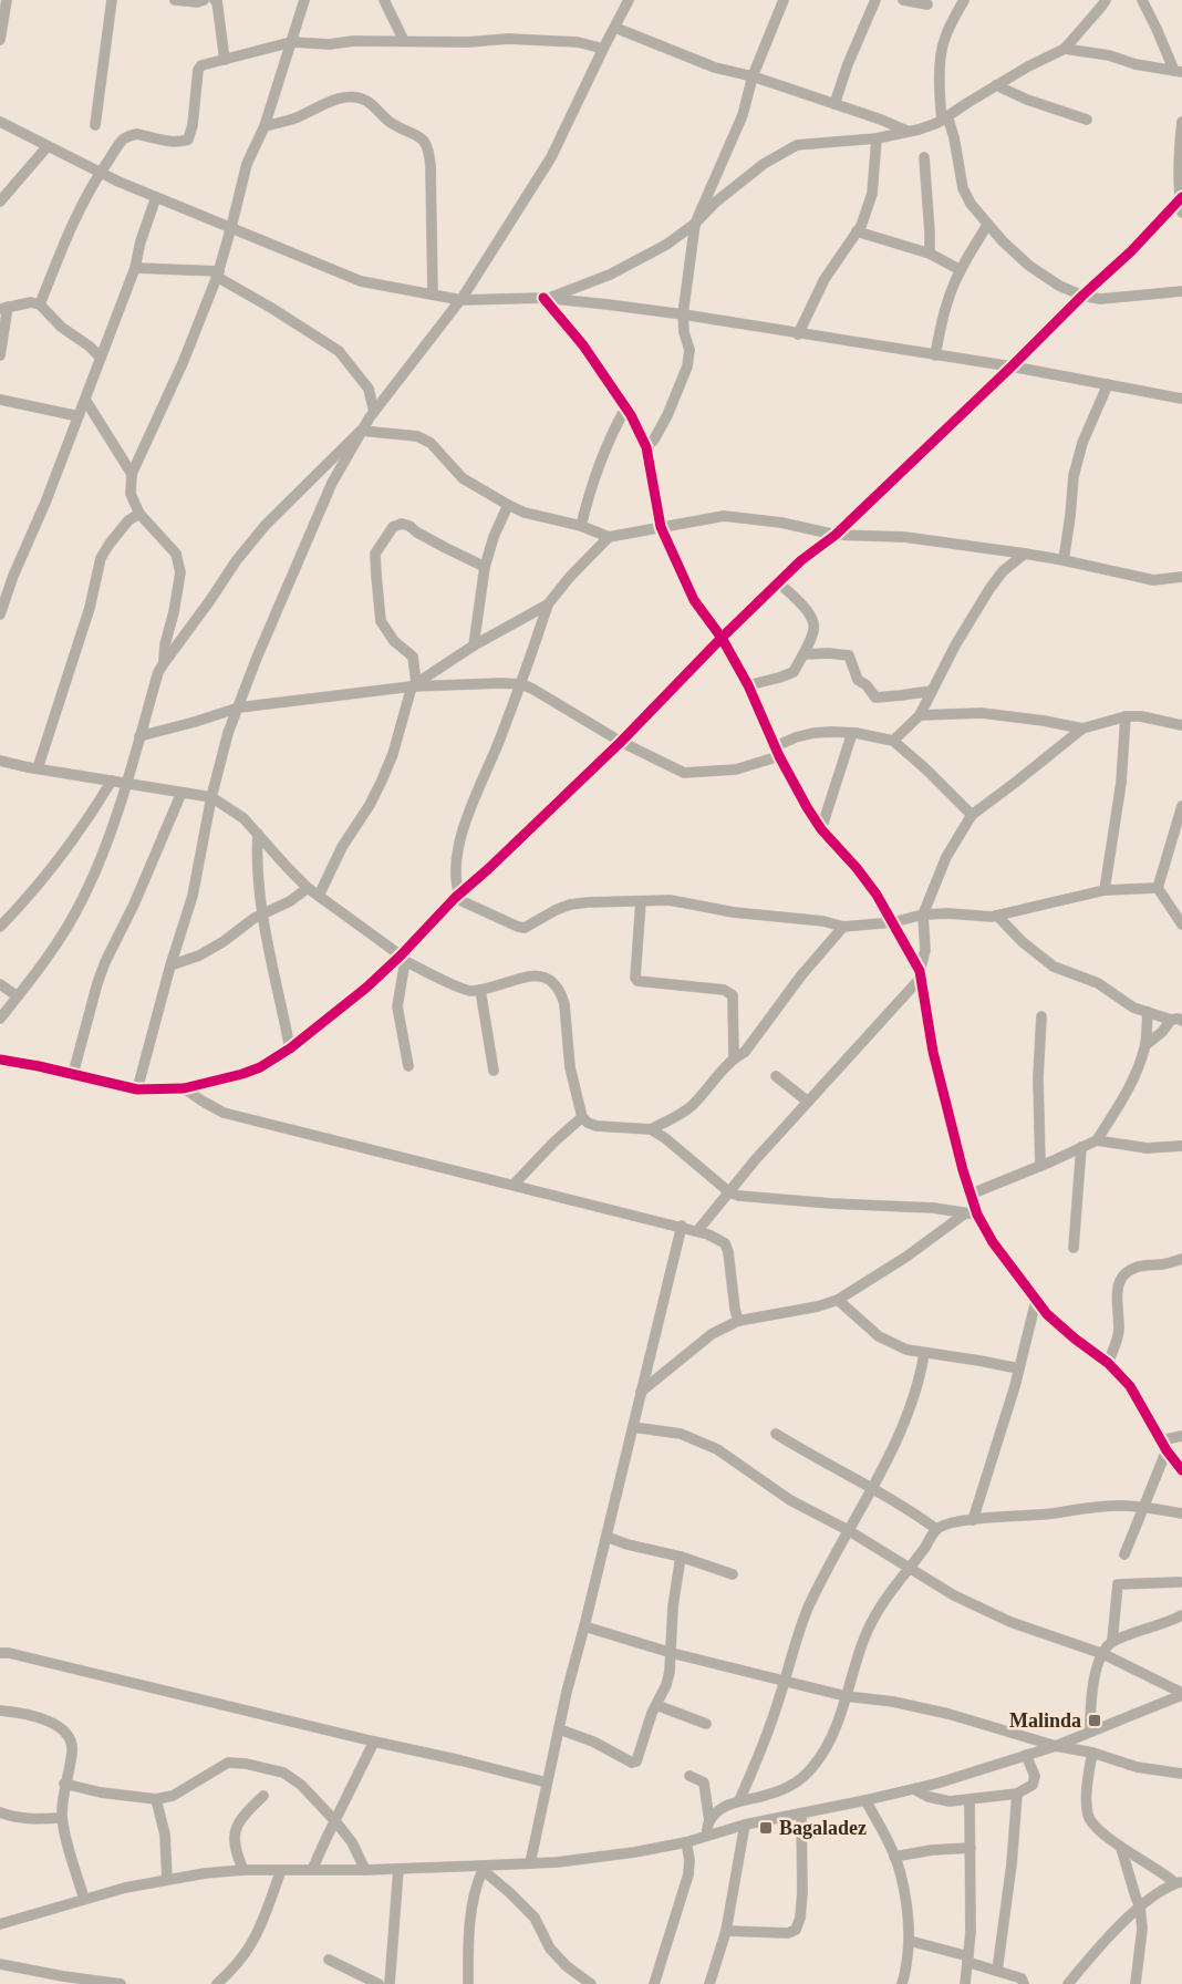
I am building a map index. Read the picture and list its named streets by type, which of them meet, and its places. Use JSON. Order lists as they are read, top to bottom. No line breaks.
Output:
{"places":{"transit":["Malinda","Bagaladez"]}}
